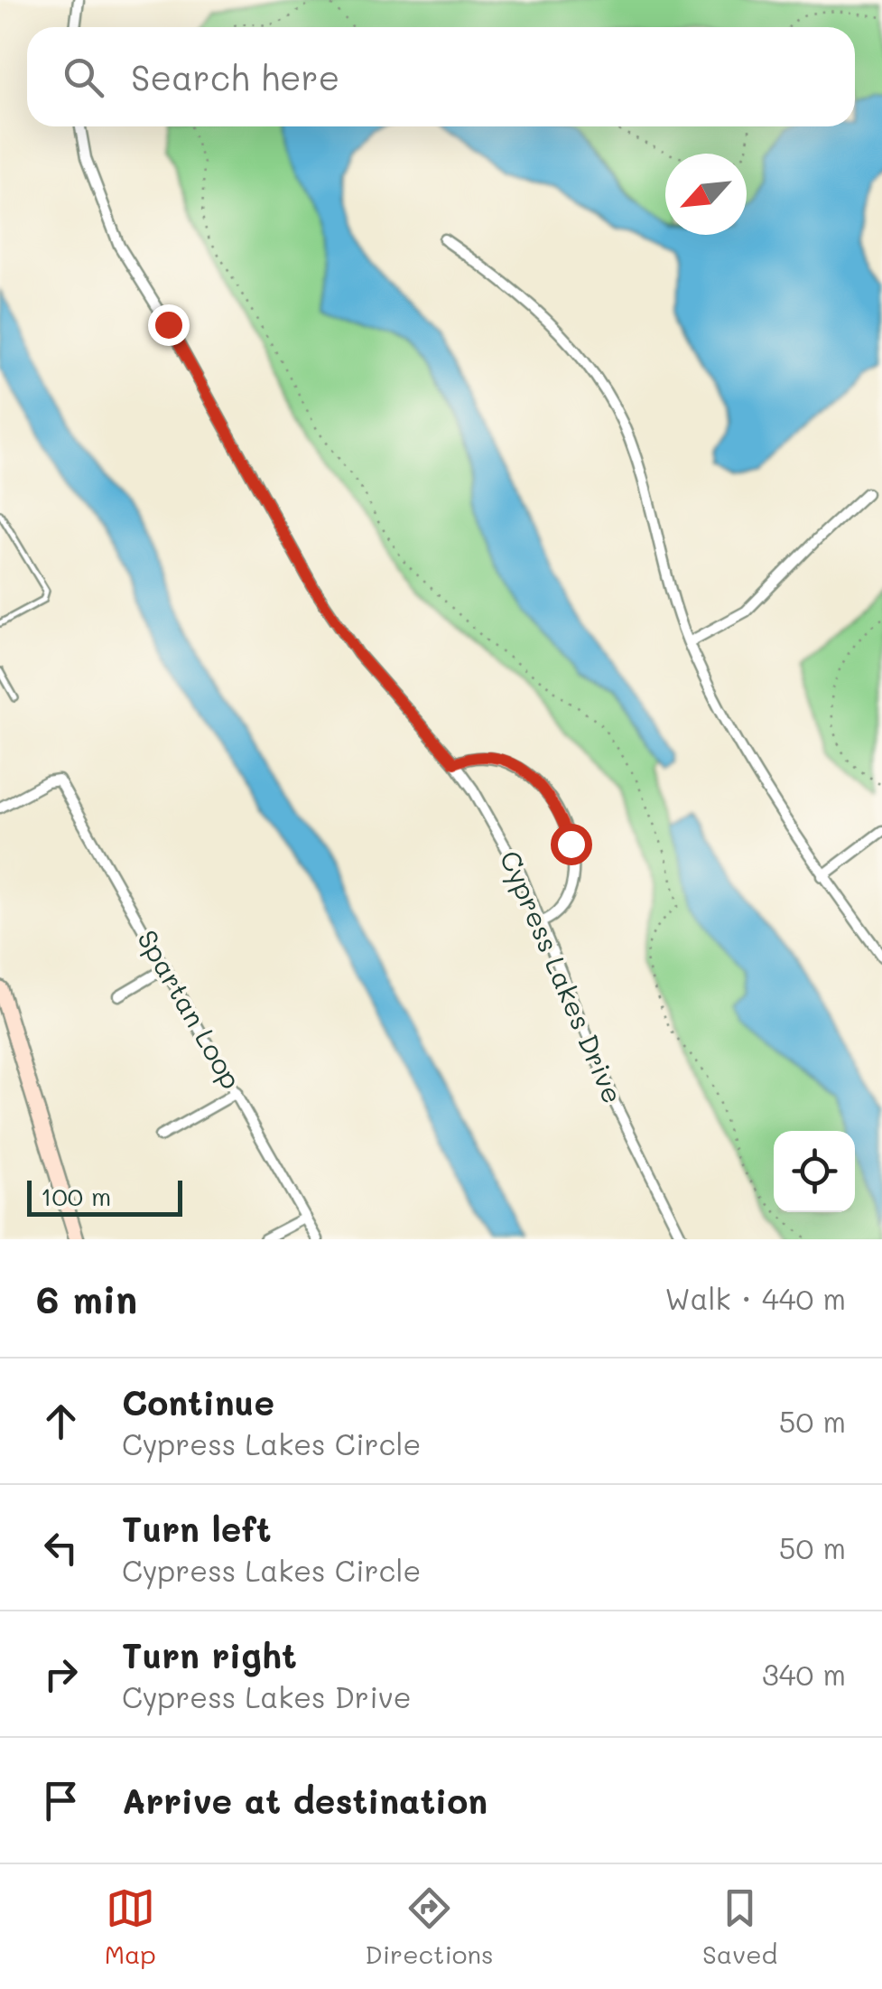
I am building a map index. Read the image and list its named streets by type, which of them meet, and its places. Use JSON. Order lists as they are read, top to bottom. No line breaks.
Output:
{"streets":{"street":["Cypress Lakes Drive","Spartan Loop"]},"scale_bar":"100 m","north":"bottom left","page":{"search":"Search here","scale":"100 m","heading":["6 min","Walk · 440 m"],"list":[["Continue","Cypress Lakes Circle","50 m"],["Turn left","Cypress Lakes Circle","50 m"],["Turn right","Cypress Lakes Drive","340 m"],"Arrive at destination"],"nav":["Map","Directions","Saved"]}}
